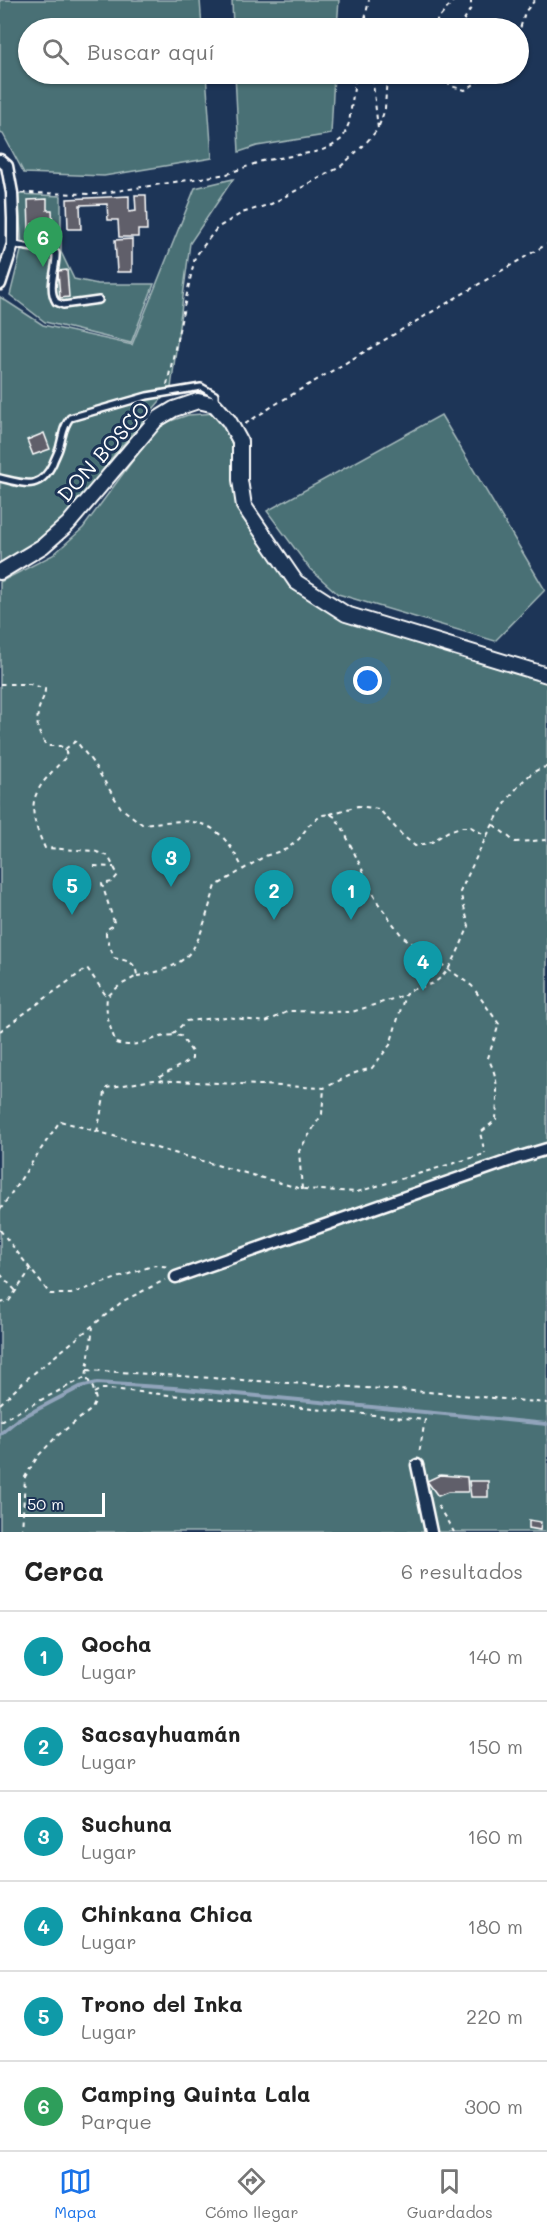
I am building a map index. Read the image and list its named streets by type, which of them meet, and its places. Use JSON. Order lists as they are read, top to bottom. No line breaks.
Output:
{"streets":{"street":["DON BOSCO"]},"scale_bar":"50 m","page":{"search":"Buscar aquí","pins":["6","3","5","1","2","4"],"scale":"50 m","heading":["Cerca","6 resultados"],"list":[{"mark":"1","name":"Qocha","note":"Lugar","value":"140 m"},{"mark":"2","name":"Sacsayhuamán","note":"Lugar","value":"150 m"},{"mark":"3","name":"Suchuna","note":"Lugar","value":"160 m"},{"mark":"4","name":"Chinkana Chica","note":"Lugar","value":"180 m"},{"mark":"5","name":"Trono del Inka","note":"Lugar","value":"220 m"},{"mark":"6","name":"Camping Quinta Lala","note":"Parque","value":"300 m"}],"nav":["Mapa","Cómo llegar","Guardados"]}}
